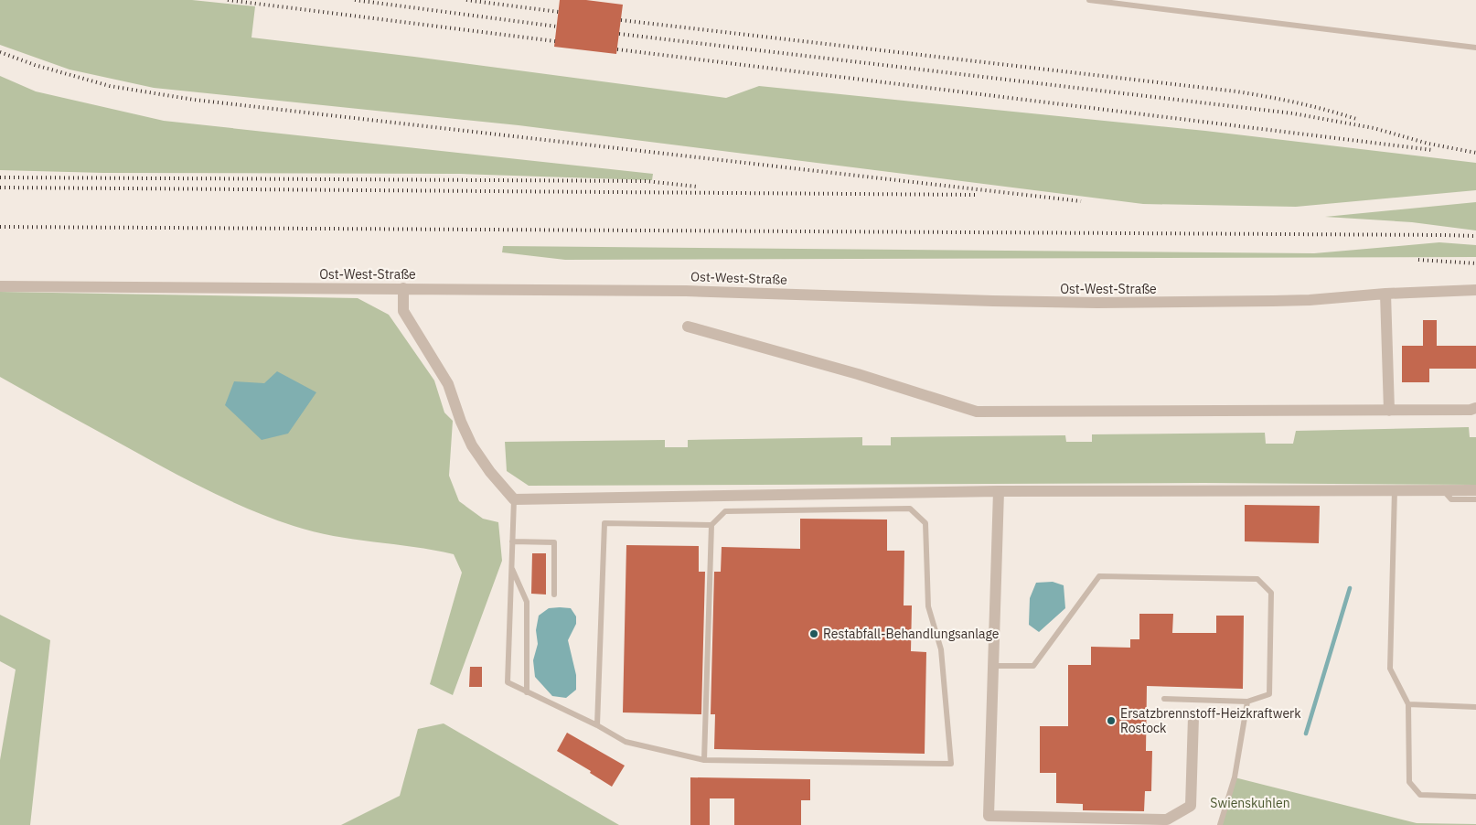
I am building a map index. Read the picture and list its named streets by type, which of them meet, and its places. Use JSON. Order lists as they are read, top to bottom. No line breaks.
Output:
{"streets":{"street":["Ost-West-Straße"]},"parks":["Swienskuhlen"],"places":["Restabfall-Behandlungsanlage","Ersatzbrennstoff-Heizkraftwerk Rostock"]}
